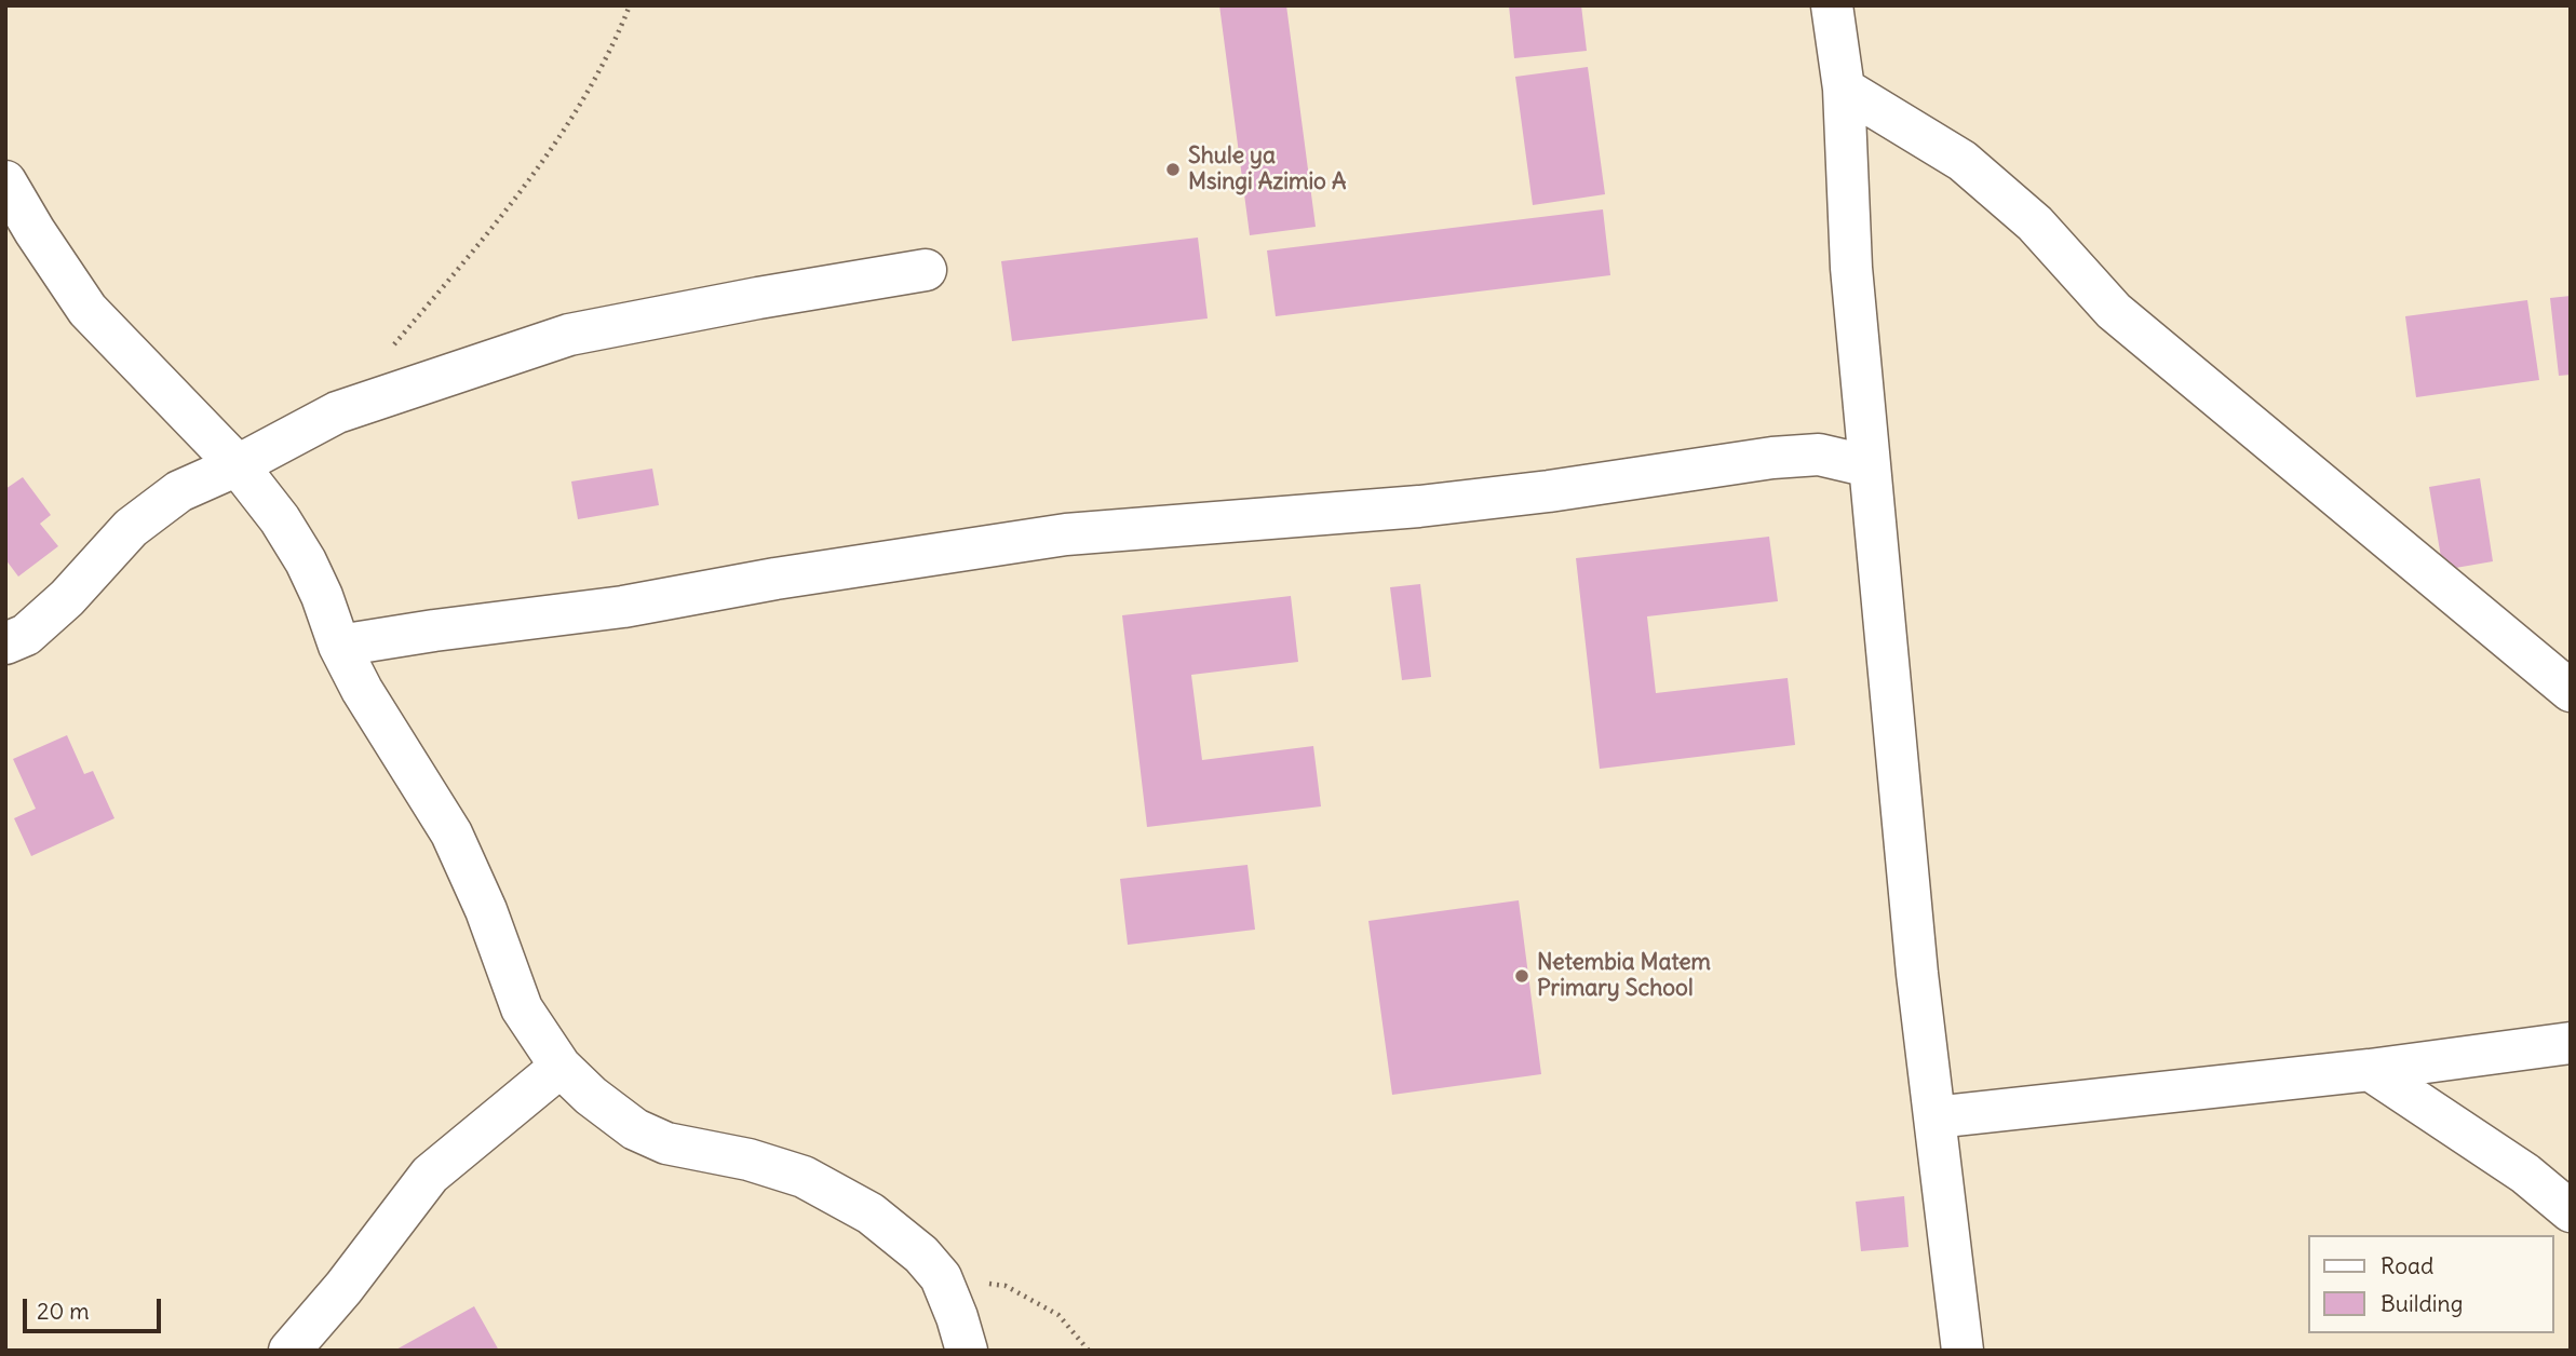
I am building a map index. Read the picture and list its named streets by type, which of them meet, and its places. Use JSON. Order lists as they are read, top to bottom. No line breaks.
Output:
{"places":["Shule ya Msingi Azimio A","Netembia Matem Primary School"],"legend":["Road","Building"],"scale_bar":"20 m"}
